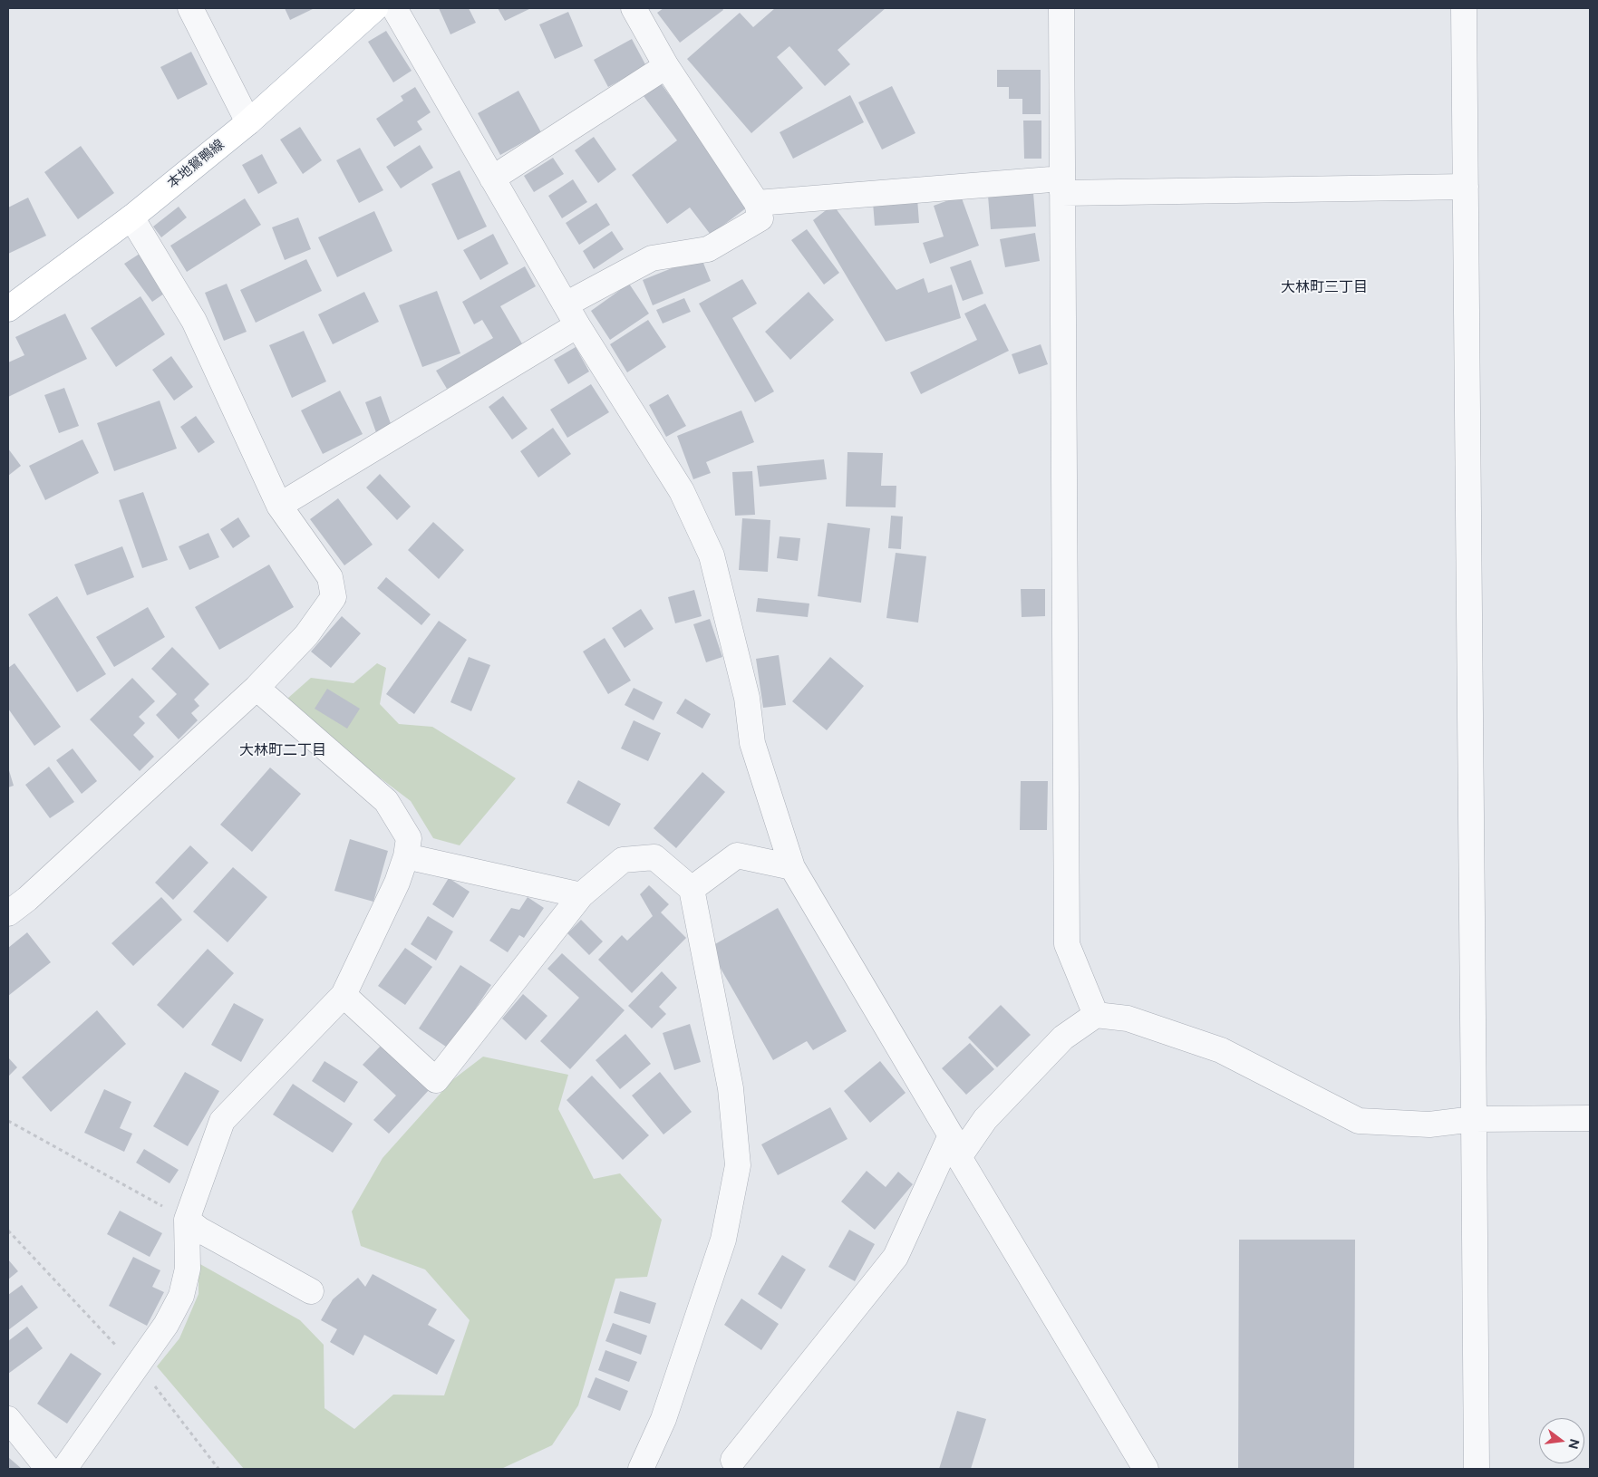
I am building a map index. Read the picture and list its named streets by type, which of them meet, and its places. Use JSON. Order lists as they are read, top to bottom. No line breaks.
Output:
{"streets":{"main road":["本地鴛鴨線"]},"districts":["大林町三丁目","大林町二丁目"],"north":"right"}
